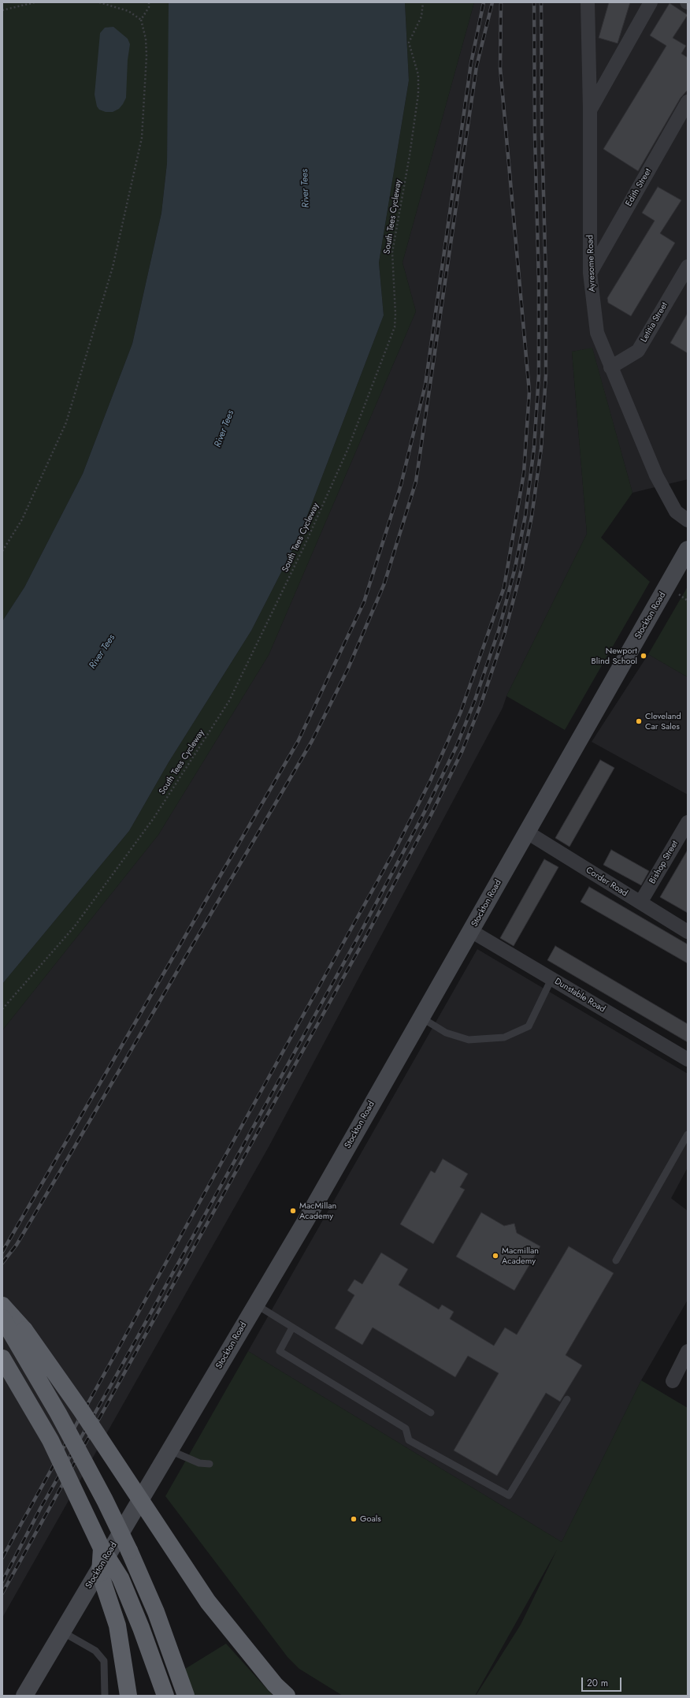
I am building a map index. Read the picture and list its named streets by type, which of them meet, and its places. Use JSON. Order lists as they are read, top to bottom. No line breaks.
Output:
{"streets":{"main road":["Stockton Road"],"street":["Edith Street","Ayresome Road","Letitia Street","Bishop Street","Corder Road","Dunstable Road"],"path":["South Tees Cycleway"]},"crossings":[["Edith Street","Ayresome Road"],["Ayresome Road","Letitia Street"],["Stockton Road","Corder Road"],["Stockton Road","Dunstable Road"],["Bishop Street","Corder Road"]],"water":["River Tees"],"places":["Newport Blind School","Cleveland Car Sales","MacMillan Academy","Macmillan Academy","Goals"],"scale_bar":"20 m"}
